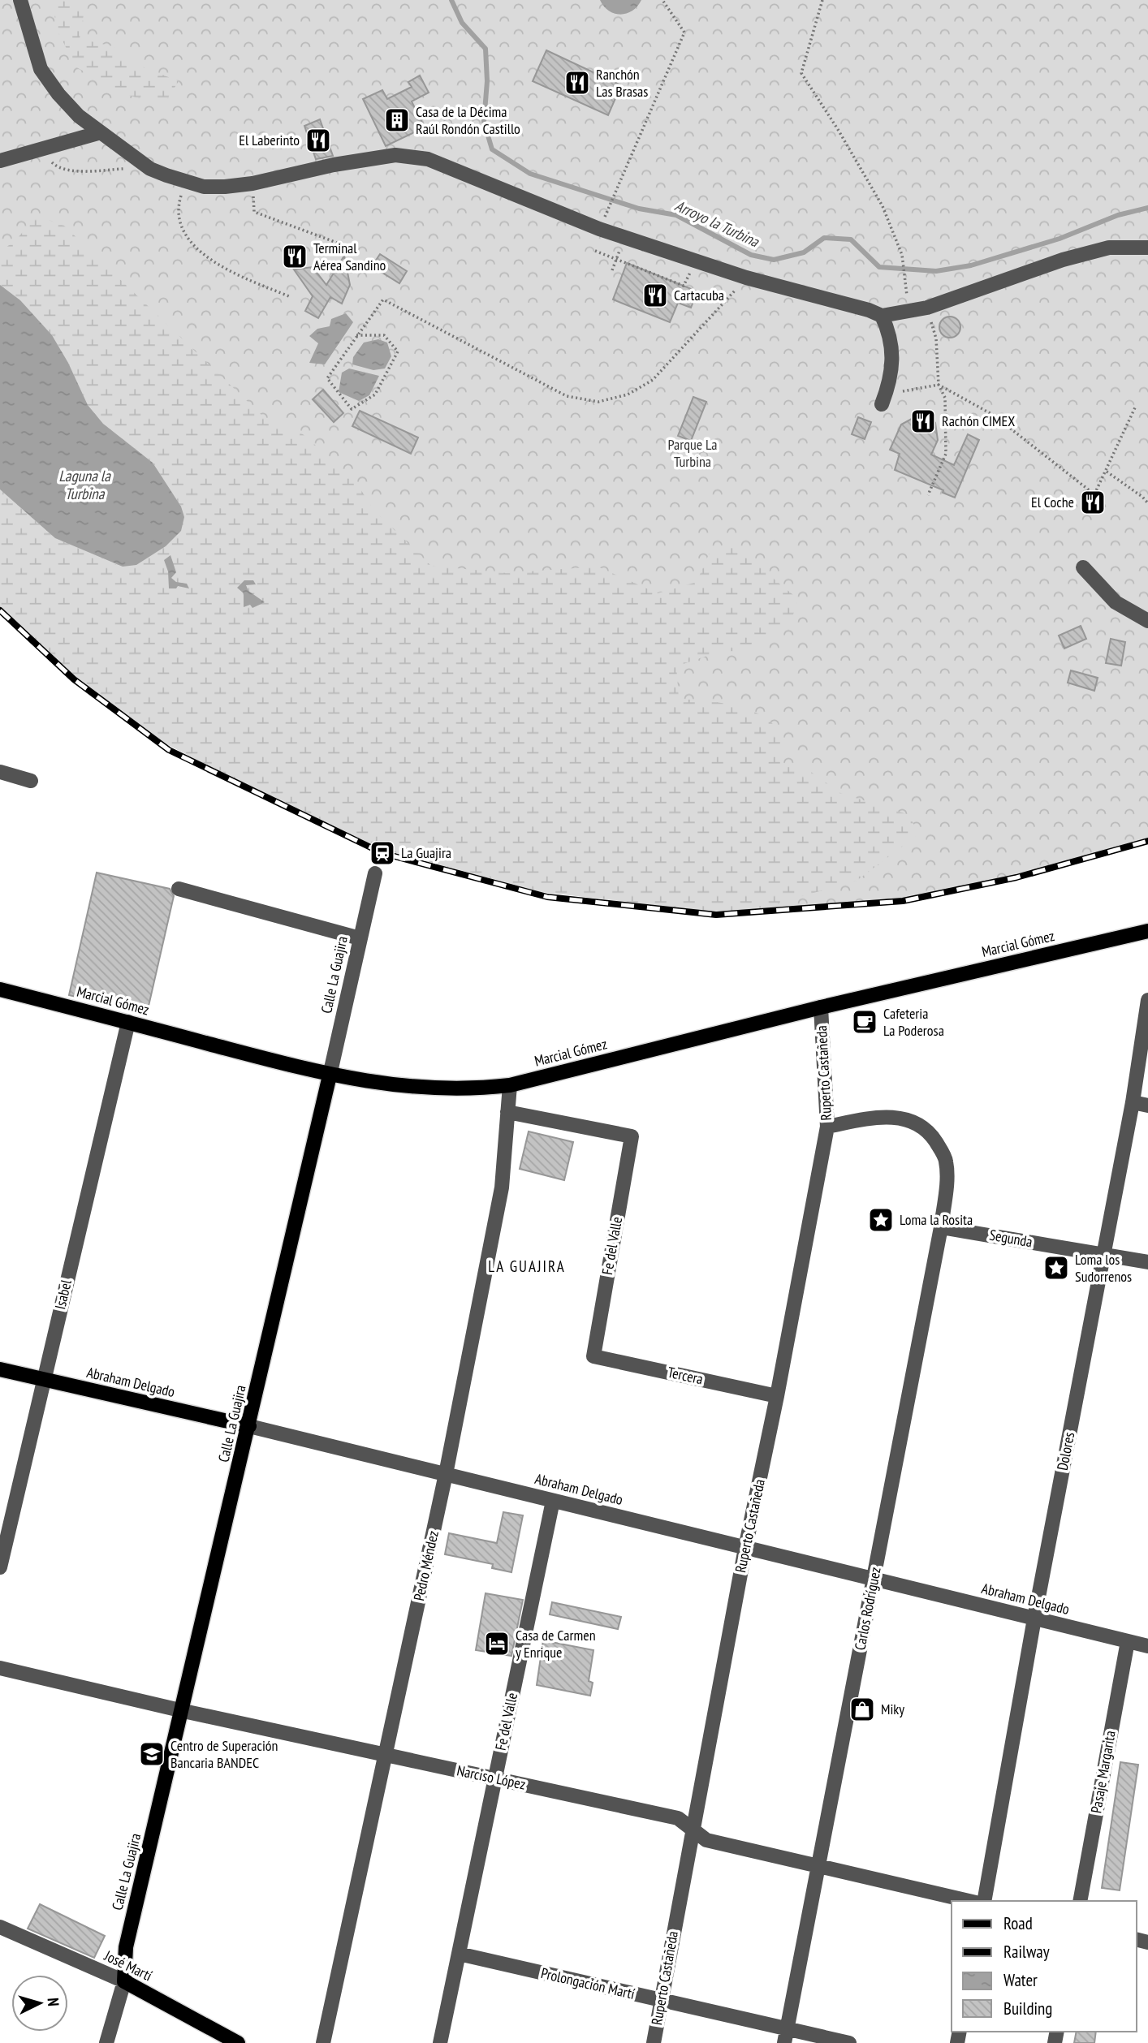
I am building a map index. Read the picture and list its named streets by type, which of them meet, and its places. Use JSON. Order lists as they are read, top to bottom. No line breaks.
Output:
{"streets":{"main road":["Marcial Gómez","Calle La Guajira","Abraham Delgado","José Martí"],"street":["Ruperto Castañeda","Segunda","Fe del Valle","Isabel","Tercera","Dolores","Pedro Méndez","Carlos Rodríguez","Pasaje Margarita","Narciso López","Prolongación Martí"]},"crossings":[["Marcial Gómez","Calle La Guajira"],["Marcial Gómez","Ruperto Castañeda"],["Marcial Gómez","Isabel"],["Marcial Gómez","Pedro Méndez"],["Calle La Guajira","Abraham Delgado"],["Calle La Guajira","Narciso López"],["Calle La Guajira","José Martí"],["Ruperto Castañeda","Tercera"],["Ruperto Castañeda","Abraham Delgado"],["Ruperto Castañeda","Carlos Rodríguez"],["Ruperto Castañeda","Narciso López"],["Ruperto Castañeda","Prolongación Martí"],["Segunda","Dolores"],["Segunda","Carlos Rodríguez"],["Fe del Valle","Tercera"],["Fe del Valle","Abraham Delgado"],["Fe del Valle","Pedro Méndez"],["Fe del Valle","Narciso López"],["Fe del Valle","Prolongación Martí"],["Isabel","Abraham Delgado"],["Abraham Delgado","Dolores"],["Abraham Delgado","Pedro Méndez"],["Abraham Delgado","Carlos Rodríguez"],["Abraham Delgado","Pasaje Margarita"],["Pedro Méndez","Narciso López"],["Carlos Rodríguez","Narciso López"],["Carlos Rodríguez","Prolongación Martí"]],"districts":["LA GUAJIRA"],"water":["Arroyo la Turbina","Laguna la Turbina"],"parks":["Parque La Turbina"],"places":{"restaurant":["Ranchón Las Brasas","El Laberinto","Terminal Aérea Sandino","Cartacuba","Rachón CIMEX","El Coche"],"building":["Casa de la Décima Raúl Rondón Castillo"],"station":["La Guajira"],"cafe":["Cafeteria La Poderosa"],"place":["Loma la Rosita","Loma los Sudorrenos"],"hotel":["Casa de Carmen y Enrique"],"shop":["Miky"],"school or university":["Centro de Superación Bancaria BANDEC"]},"legend":["Road","Railway","Water","Building"],"north":"right"}
